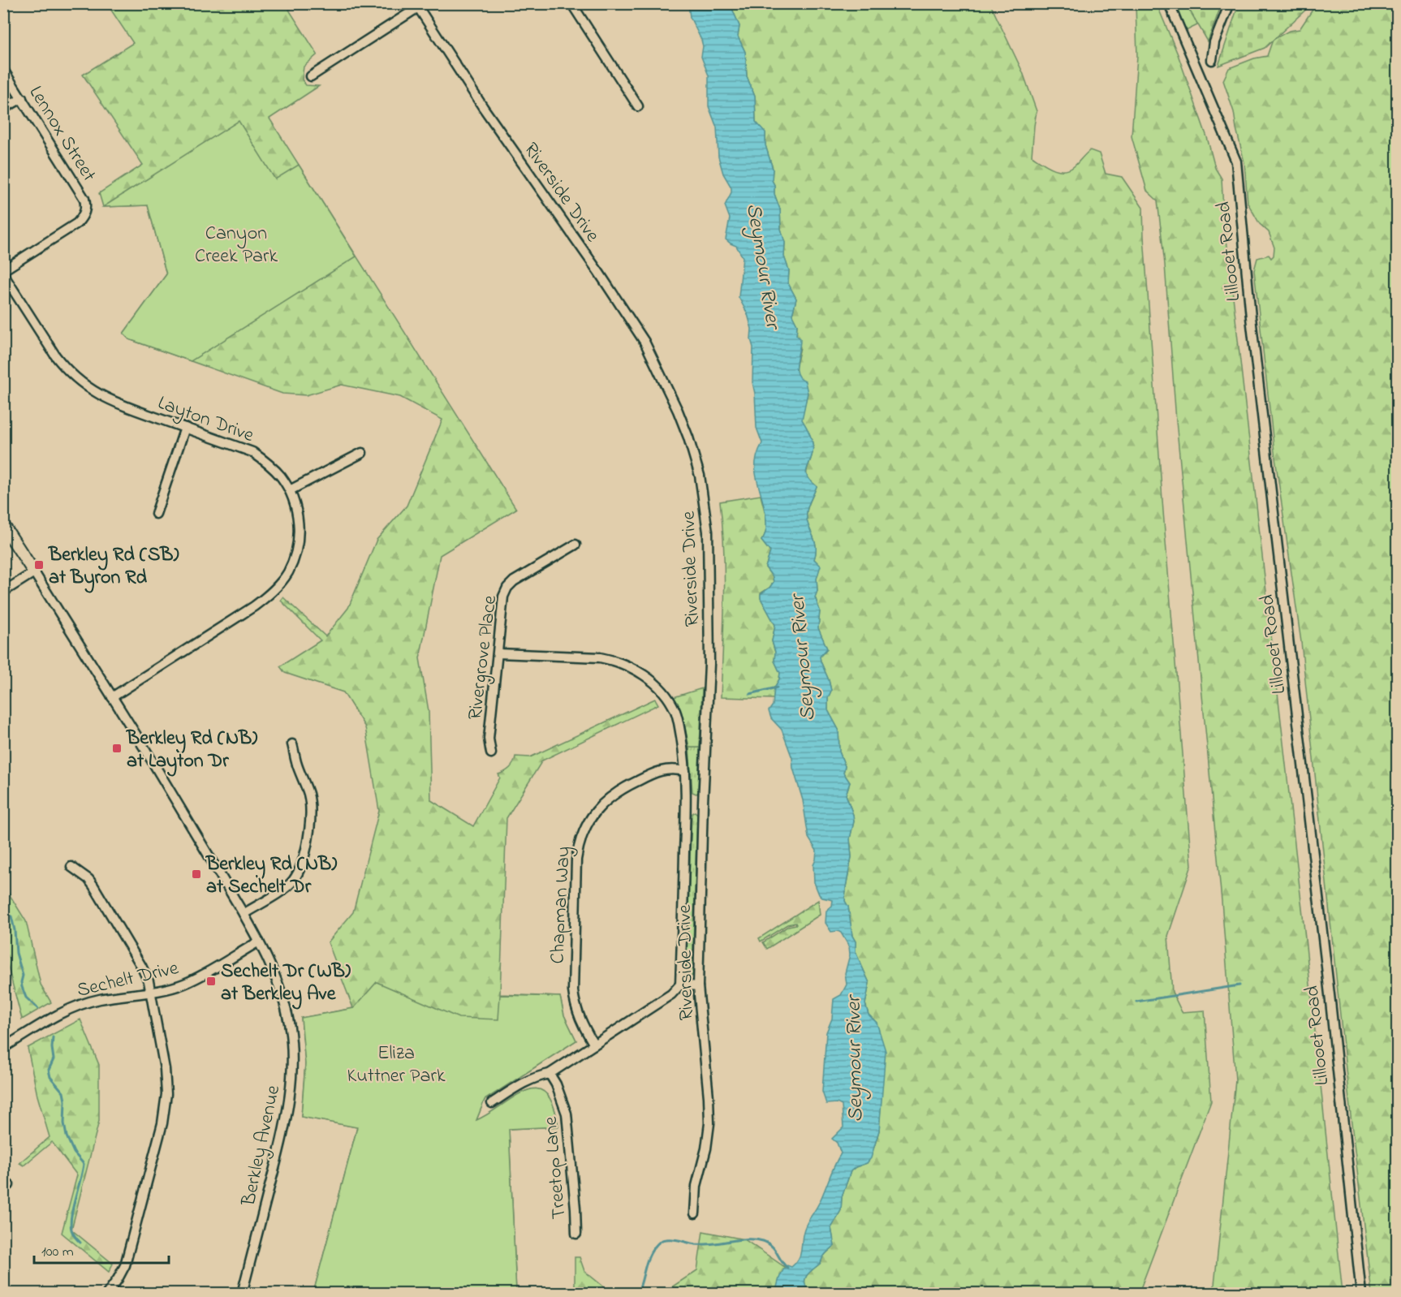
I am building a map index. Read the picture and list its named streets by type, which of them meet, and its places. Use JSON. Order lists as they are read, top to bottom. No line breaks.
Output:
{"streets":{"street":["Lennox Street","Riverside Drive","Lillooet Road","Layton Drive","Rivergrove Place","Chapman Way","Sechelt Drive","Berkley Avenue","Treetop Lane"]},"crossings":[["Riverside Drive","Rivergrove Place"],["Riverside Drive","Chapman Way"],["Layton Drive","Berkley Avenue"],["Sechelt Drive","Berkley Avenue"]],"water":["Seymour River"],"parks":["Canyon Creek Park","Eliza Kuttner Park"],"places":{"transit":["Berkley Rd (SB) at Byron Rd","Berkley Rd (NB) at Layton Dr","Berkley Rd (NB) at Sechelt Dr","Sechelt Dr (WB) at Berkley Ave"]},"scale_bar":"100 m"}
